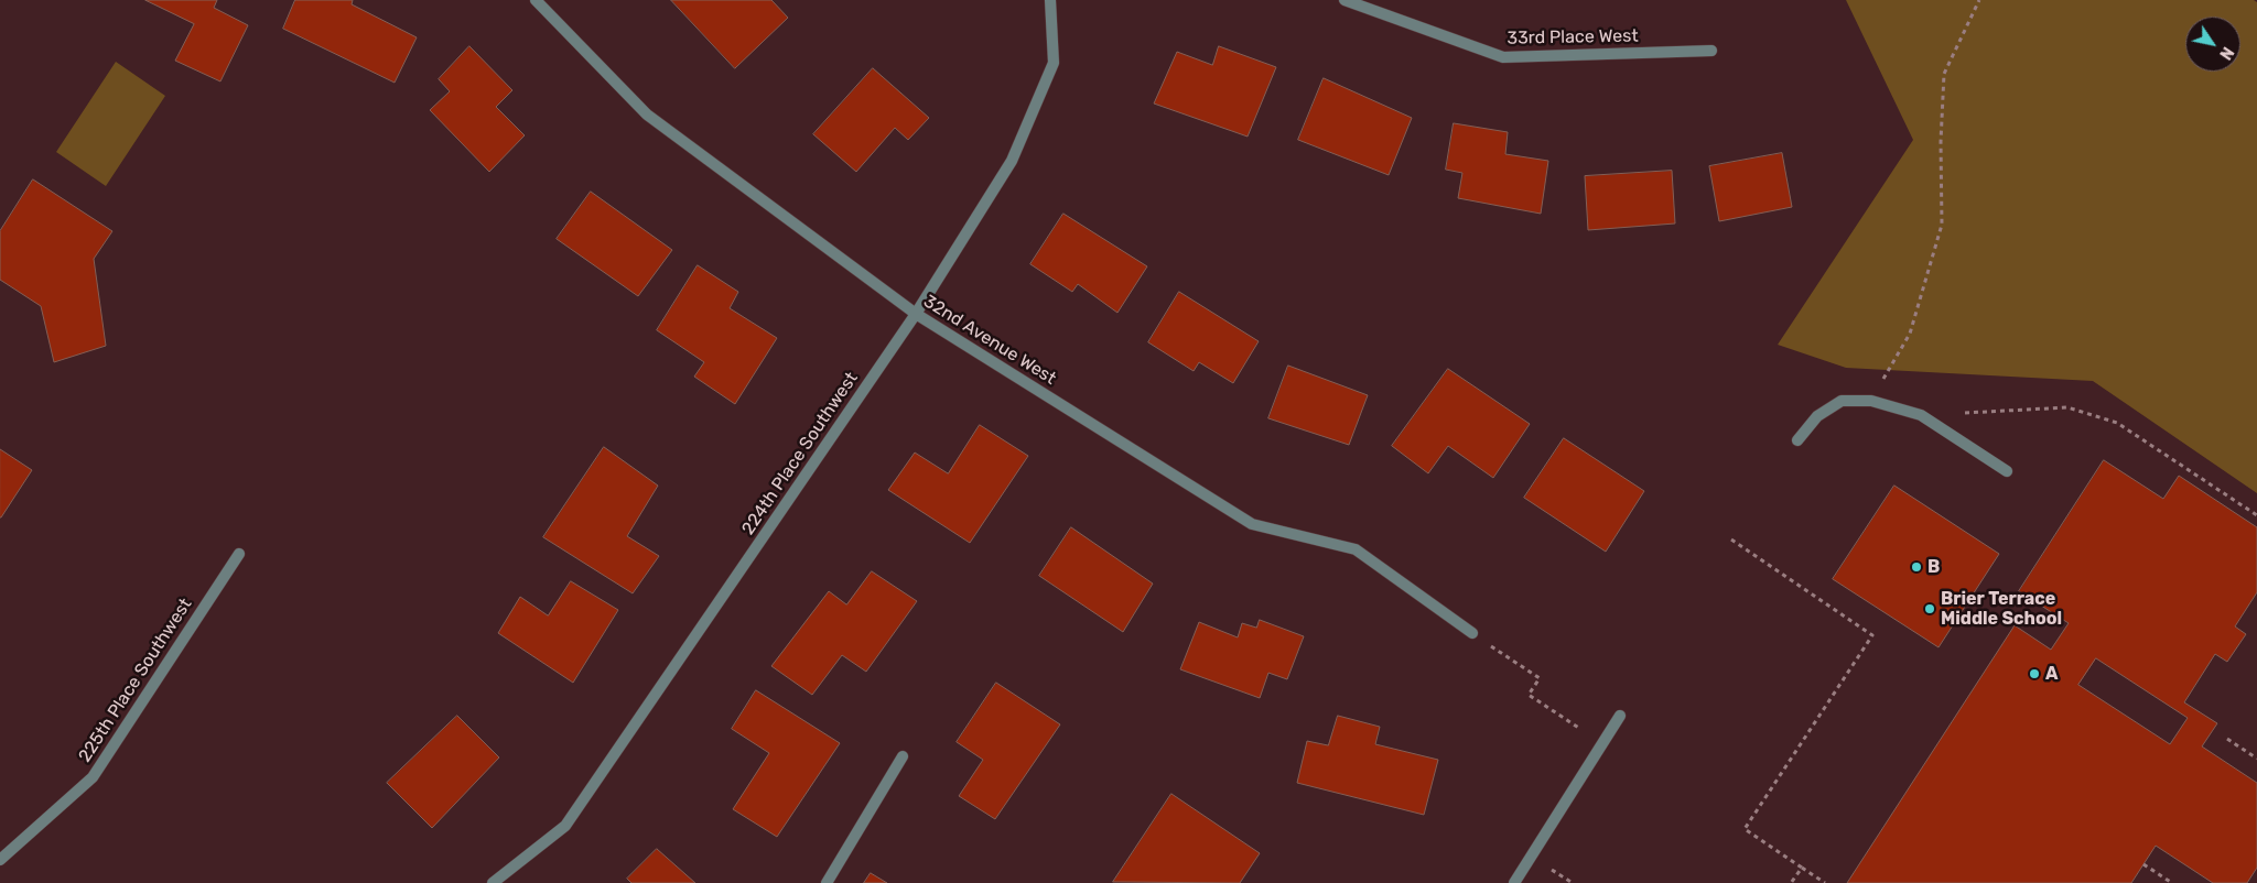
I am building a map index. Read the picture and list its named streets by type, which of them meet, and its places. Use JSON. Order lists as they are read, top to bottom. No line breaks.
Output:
{"streets":{"street":["33rd Place West","32nd Avenue West","224th Place Southwest","225th Place Southwest"]},"crossings":[["32nd Avenue West","224th Place Southwest"]],"places":["B","Brier Terrace Middle School","A"],"north":"bottom right"}
